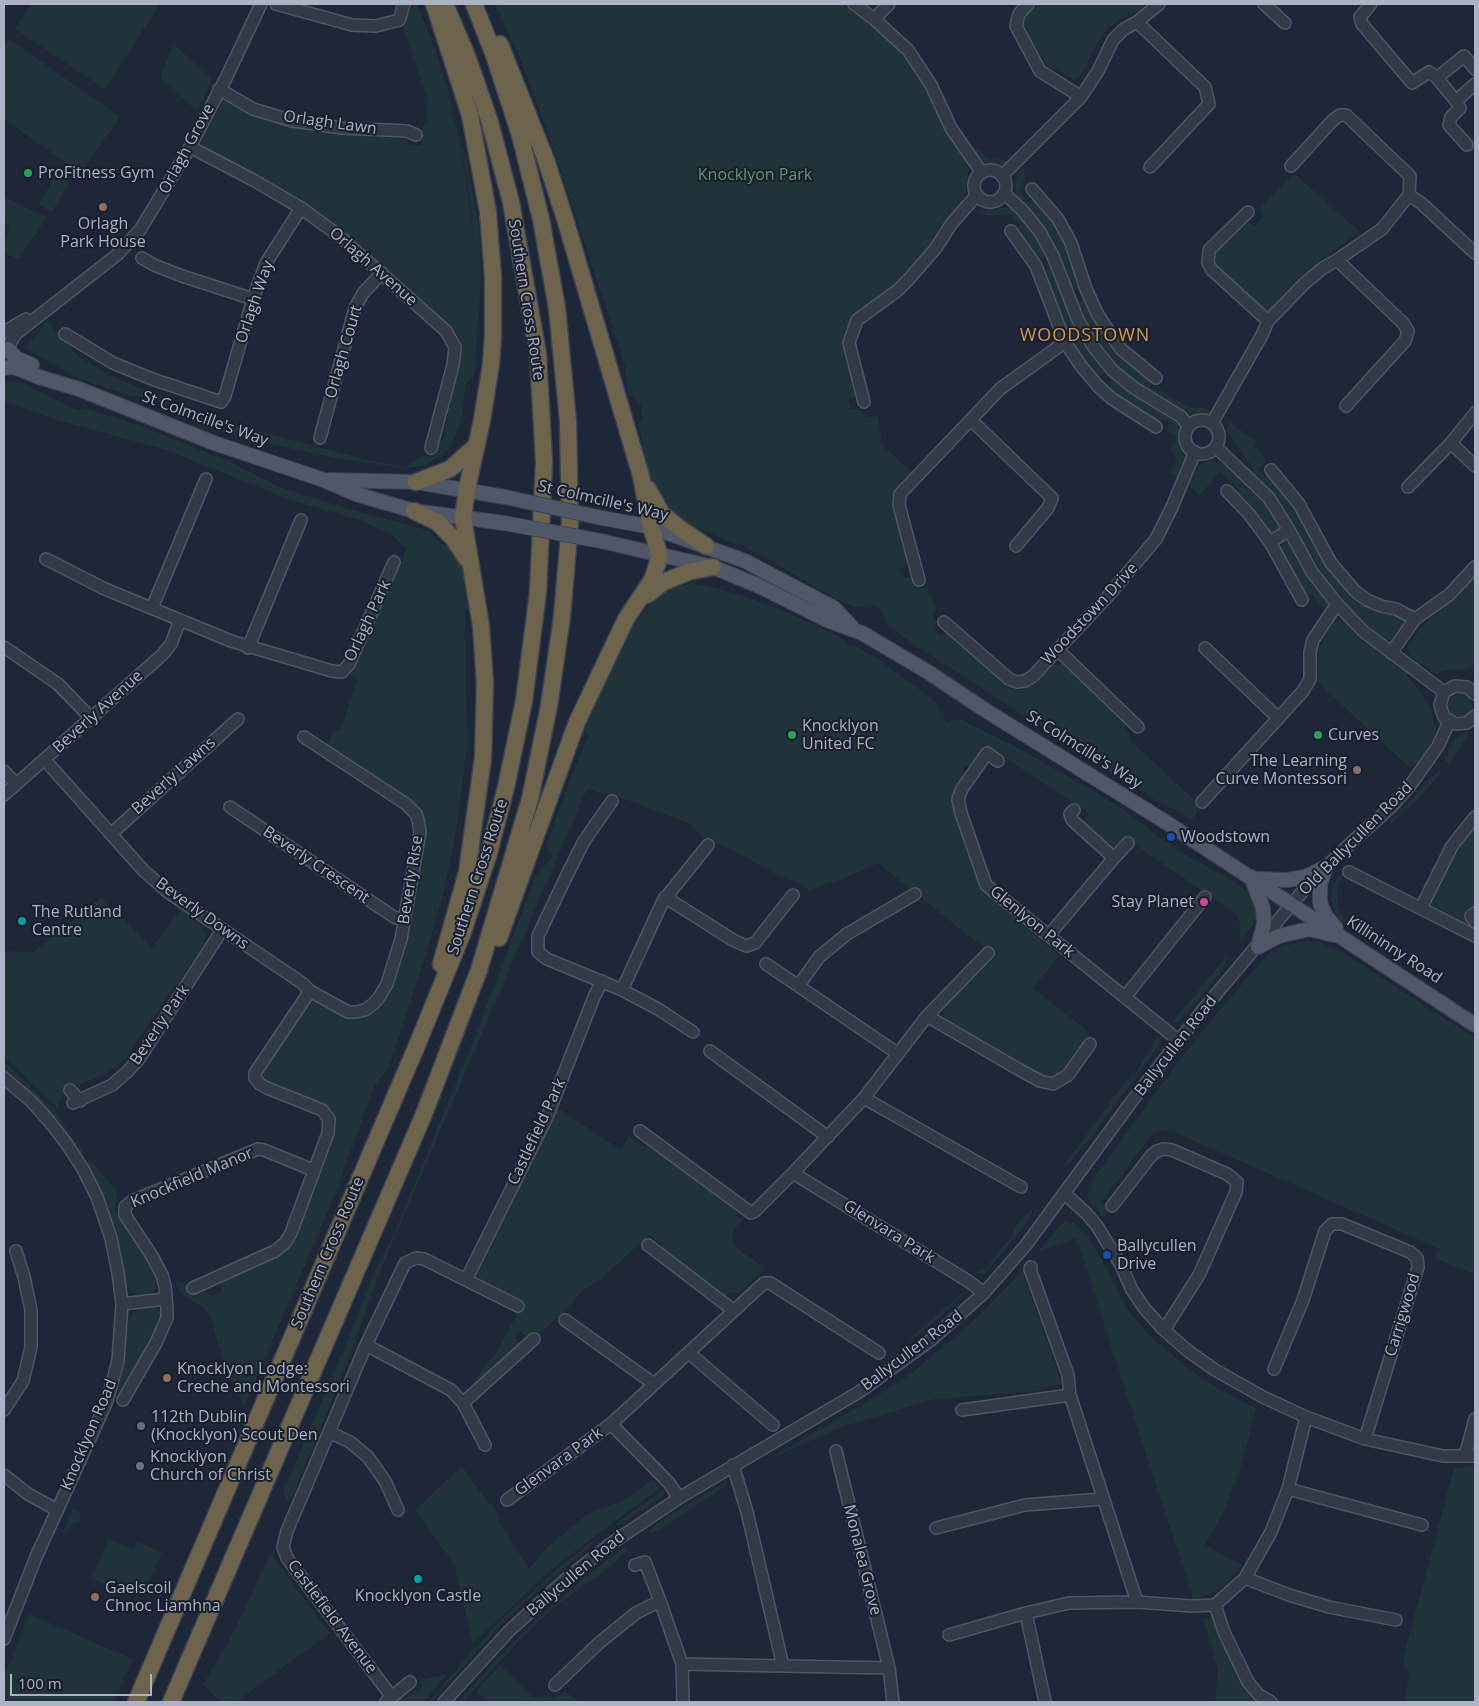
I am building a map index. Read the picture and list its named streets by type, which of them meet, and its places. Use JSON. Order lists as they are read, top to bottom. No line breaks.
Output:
{"streets":{"highway":["Southern Cross Route"],"main road":["St Colmcille's Way","Killininny Road"],"street":["Orlagh Lawn","Orlagh Grove","Orlagh Avenue","Orlagh Way","Orlagh Court","Woodstown Drive","Orlagh Park","Beverly Avenue","Beverly Lawns","Old Ballycullen Road","Beverly Crescent","Beverly Rise","Beverly Downs","Glenlyon Park","Beverly Park","Ballycullen Road","Castlefield Park","Knockfield Manor","Glenvara Park","Carrigwood","Knocklyon Road","Monalea Grove","Castlefield Avenue"]},"crossings":[["Orlagh Lawn","Orlagh Grove"],["Orlagh Grove","Orlagh Avenue"],["Orlagh Grove","St Colmcille's Way"],["Orlagh Avenue","Orlagh Way"],["Orlagh Avenue","Orlagh Court"],["St Colmcille's Way","Old Ballycullen Road"],["St Colmcille's Way","Killininny Road"],["St Colmcille's Way","Ballycullen Road"],["Orlagh Park","Beverly Avenue"],["Beverly Avenue","Beverly Downs"],["Beverly Lawns","Beverly Downs"],["Old Ballycullen Road","Killininny Road"],["Old Ballycullen Road","Ballycullen Road"],["Beverly Crescent","Beverly Rise"],["Beverly Rise","Beverly Downs"],["Beverly Downs","Beverly Park"],["Glenlyon Park","Ballycullen Road"],["Killininny Road","Ballycullen Road"],["Ballycullen Road","Glenvara Park"],["Castlefield Park","Castlefield Avenue"]],"districts":["WOODSTOWN"],"parks":["Knocklyon Park"],"places":["ProFitness Gym","Orlagh Park House","Knocklyon United FC","Curves","The Learning Curve Montessori","Woodstown","Stay Planet","The Rutland Centre","Ballycullen Drive","Knocklyon Lodge: Creche and Montessori","112th Dublin (Knocklyon) Scout Den","Knocklyon Church of Christ","Knocklyon Castle","Gaelscoil Chnoc Liamhna"],"scale_bar":"100 m"}
